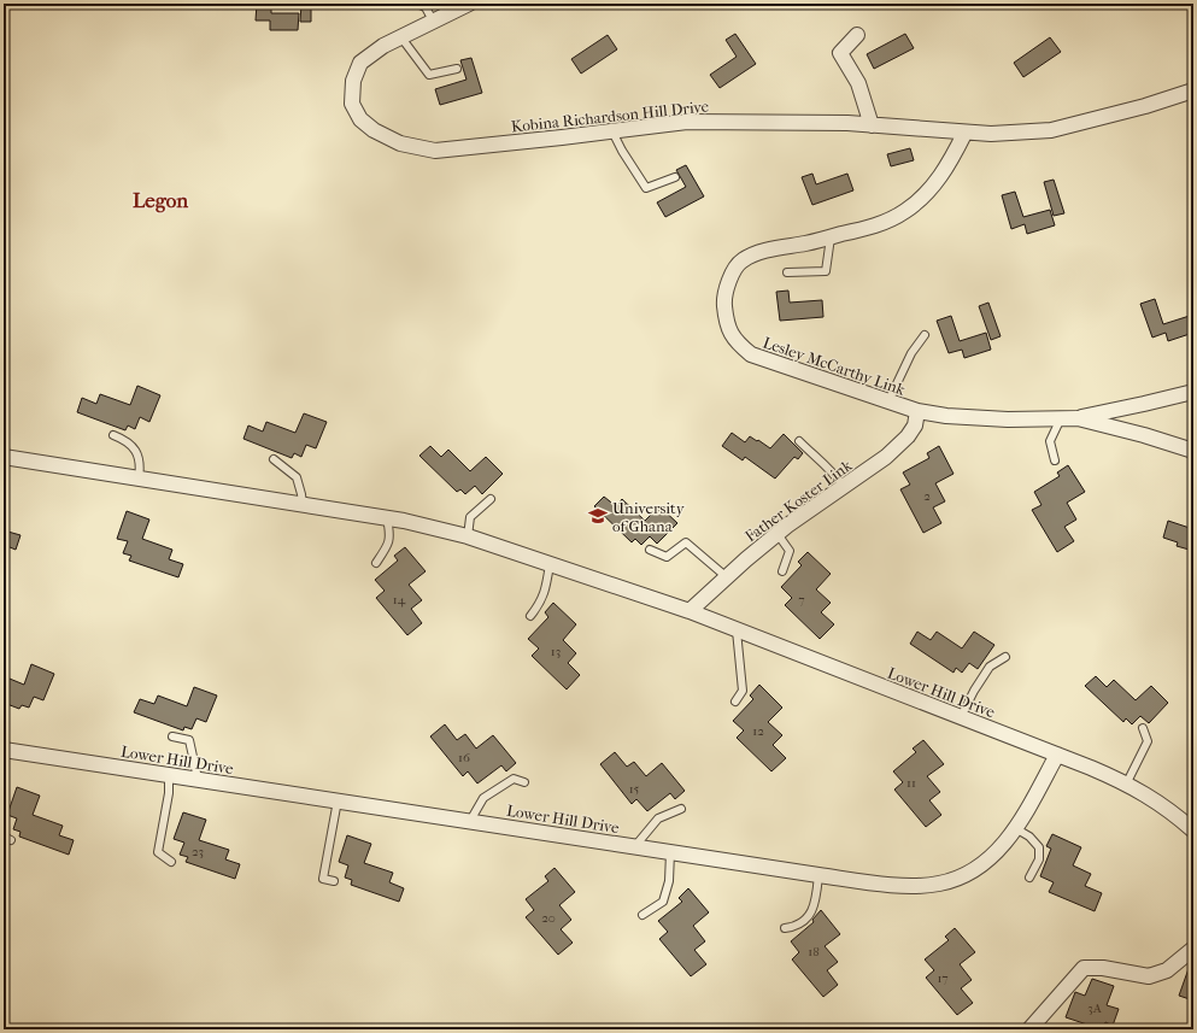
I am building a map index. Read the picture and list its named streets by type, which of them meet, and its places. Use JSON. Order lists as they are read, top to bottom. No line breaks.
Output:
{"streets":{"street":["Kobina Richardson Hill Drive","Lesley McCarthy Link","Father Koster Link","Lower Hill Drive"]},"crossings":[["Kobina Richardson Hill Drive","Lesley McCarthy Link"],["Lesley McCarthy Link","Father Koster Link"],["Father Koster Link","Lower Hill Drive"]],"districts":["Legon"],"places":{"school or university":["University of Ghana"]},"house_numbers":["2","14","7","13","12","16","11","15","23","20","18","17","3A"]}
